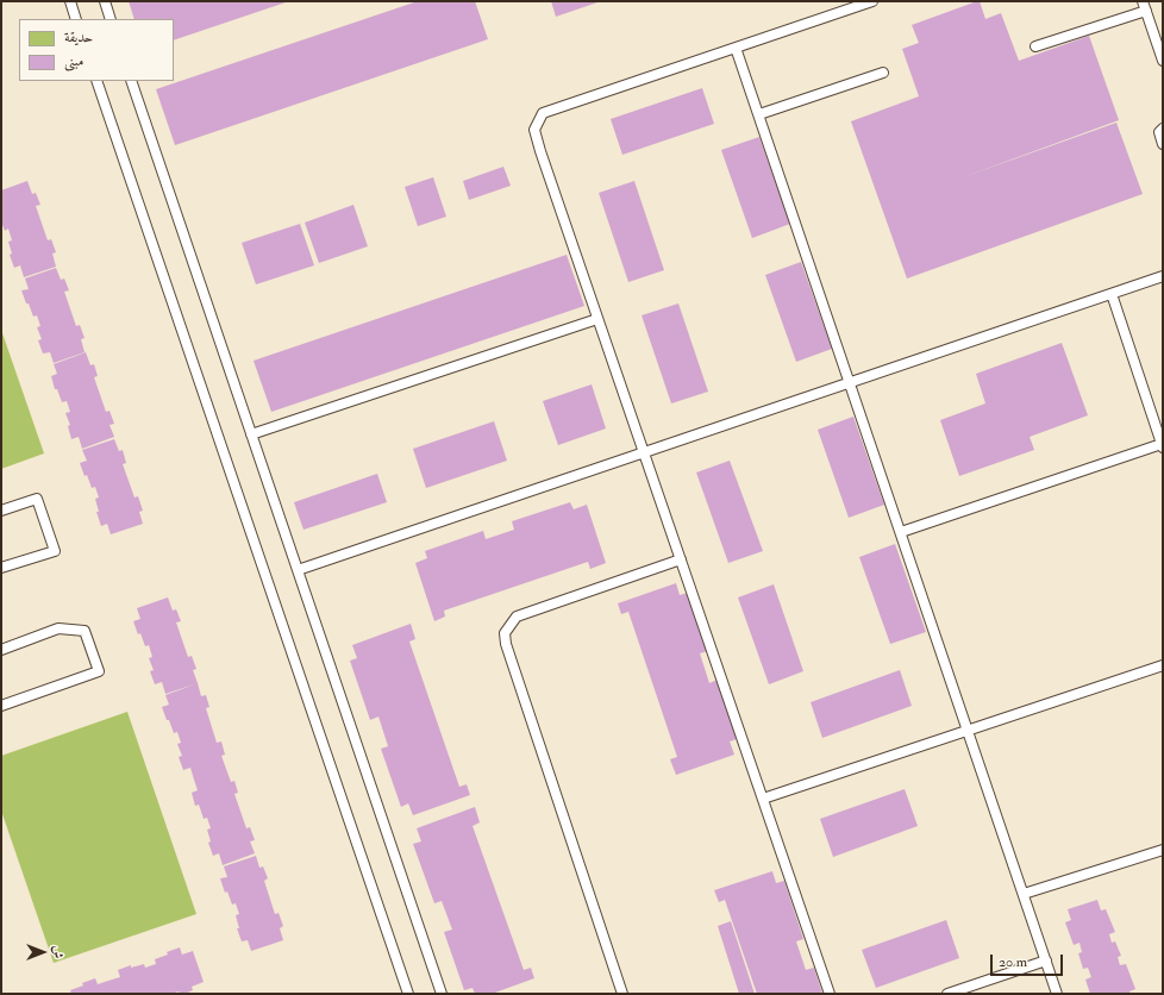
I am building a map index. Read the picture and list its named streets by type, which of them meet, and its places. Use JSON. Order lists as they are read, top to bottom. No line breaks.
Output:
{"legend":["حديقة","مبنى"],"scale_bar":"20 m","north":"right"}
